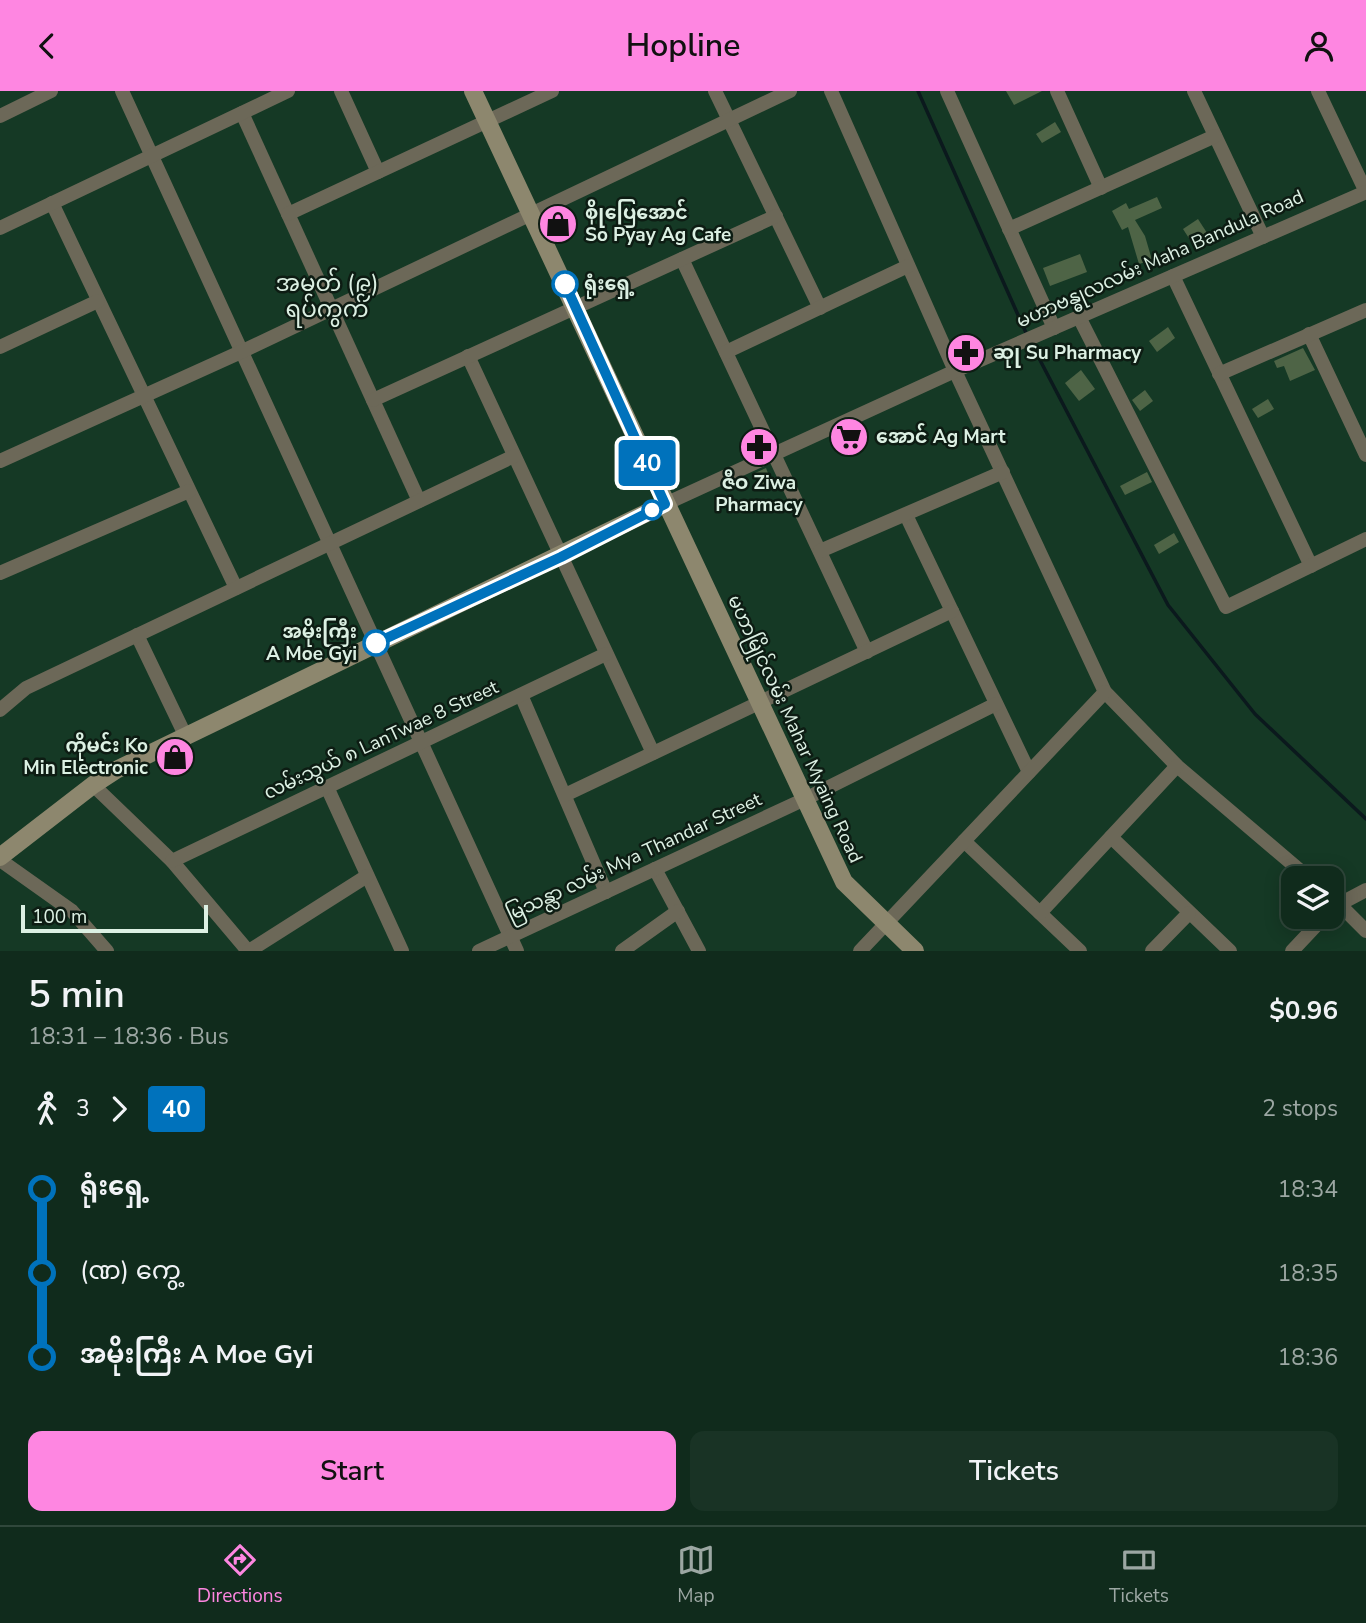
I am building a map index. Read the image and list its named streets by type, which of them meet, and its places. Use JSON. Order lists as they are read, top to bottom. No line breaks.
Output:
{"streets":{"street":["မဟာဗန္ဓုလလမ်း Maha Bandula Road","မဟာမြိုင်လမ်း Mahar Myaing Road","လမ်းသွယ် ၈ LanTwae 8 Street","မြသန္လာ လမ်း Mya Thandar Street"]},"crossings":[["မဟာဗန္ဓုလလမ်း Maha Bandula Road","မဟာမြိုင်လမ်း Mahar Myaing Road"],["မဟာမြိုင်လမ်း Mahar Myaing Road","မြသန္လာ လမ်း Mya Thandar Street"]],"districts":["အမှတ် (၉) ရပ်ကွက်"],"places":{"shop":["စိုုပြေအောင် So Pyay Ag Cafe","ကိုမင်း Ko Min Electronic"],"other":["ရုံးရှေ့","အမိုးကြီး A Moe Gyi"],"pharmacy":["ဆုု Su Pharmacy","ဇီဝ Ziwa Pharmacy"],"supermarket":["အောင် Ag Mart"]},"lines":["bus line 40"],"scale_bar":"100 m","page":{"header":"Hopline","on_map":"40","scale":"100 m","heading":["5 min","18:31 – 18:36 · Bus","$0.96"],"legs":["3","40","2 stops"],"list":[{"name":"ရုံးရှေ့","value":"18:34"},{"name":"(ဏ) ကွေ့","value":"18:35"},{"name":"အမိုးကြီး A Moe Gyi","value":"18:36"}],"buttons":["Start","Tickets"],"tabs":["Directions","Map","Tickets"]}}
